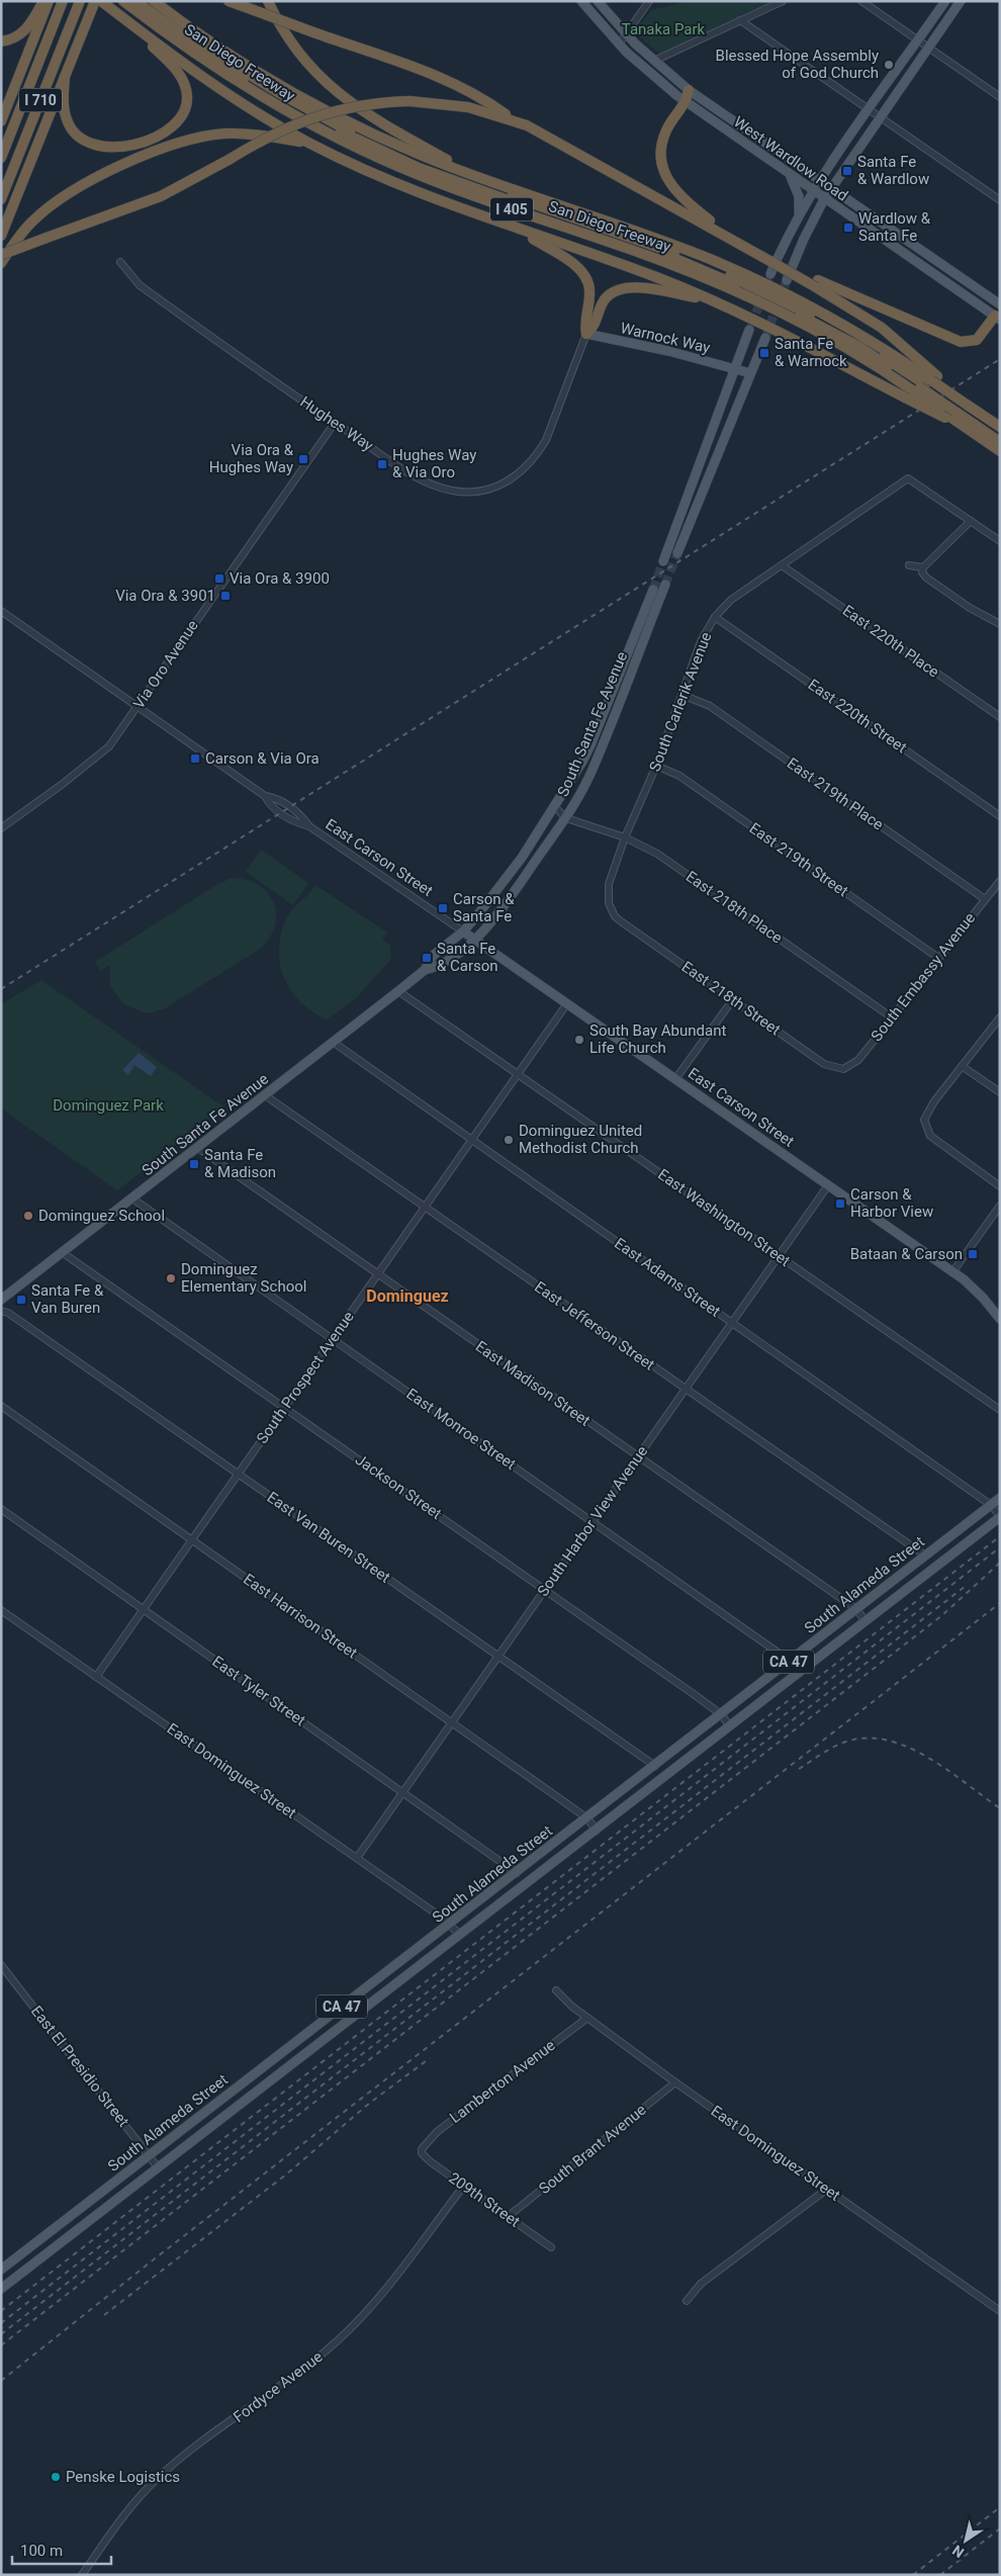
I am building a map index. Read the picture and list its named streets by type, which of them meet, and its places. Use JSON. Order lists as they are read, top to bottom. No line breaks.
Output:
{"streets":{"highway":["San Diego Freeway","I 710","I 405"],"main road":["West Wardlow Road","Warnock Way","South Santa Fe Avenue","East Carson Street","South Alameda Street","CA 47"],"street":["Hughes Way","East 220th Place","Via Oro Avenue","South Carlerik Avenue","East 220th Street","East 219th Place","East 219th Street","East 218th Place","South Embassy Avenue","East 218th Street","East Washington Street","East Adams Street","East Jefferson Street","South Prospect Avenue","East Madison Street","East Monroe Street","Jackson Street","South Harbor View Avenue","East Van Buren Street","East Harrison Street","East Tyler Street","East Dominguez Street","East El Presidio Street","Lamberton Avenue","South Brant Avenue","209th Street","Fordyce Avenue"]},"crossings":[["Warnock Way","Hughes Way"],["Hughes Way","Via Oro Avenue"],["East 220th Place","South Carlerik Avenue"],["South Carlerik Avenue","East 220th Street"],["South Carlerik Avenue","East 219th Place"],["South Carlerik Avenue","East 219th Street"],["South Carlerik Avenue","East 218th Place"],["South Carlerik Avenue","East 218th Street"],["South Santa Fe Avenue","East Carson Street"],["South Santa Fe Avenue","East 218th Place"],["South Santa Fe Avenue","East Washington Street"],["South Santa Fe Avenue","East Adams Street"],["South Santa Fe Avenue","East Jefferson Street"],["South Santa Fe Avenue","East Madison Street"],["South Santa Fe Avenue","East Monroe Street"],["South Santa Fe Avenue","Jackson Street"],["East 219th Place","South Embassy Avenue"],["East Carson Street","South Prospect Avenue"],["East Carson Street","South Harbor View Avenue"],["East 219th Street","South Embassy Avenue"],["East 218th Place","South Embassy Avenue"],["South Embassy Avenue","East 218th Street"],["East Washington Street","South Prospect Avenue"],["East Washington Street","South Harbor View Avenue"],["East Adams Street","South Prospect Avenue"],["East Adams Street","South Harbor View Avenue"],["East Adams Street","South Alameda Street"],["East Jefferson Street","South Prospect Avenue"],["East Jefferson Street","South Harbor View Avenue"],["East Jefferson Street","South Alameda Street"],["South Prospect Avenue","East Madison Street"],["South Prospect Avenue","East Monroe Street"],["South Prospect Avenue","Jackson Street"],["South Prospect Avenue","East Van Buren Street"],["South Prospect Avenue","East Harrison Street"],["South Prospect Avenue","East Tyler Street"],["South Prospect Avenue","East Dominguez Street"],["East Madison Street","South Harbor View Avenue"],["East Madison Street","South Alameda Street"],["East Monroe Street","South Harbor View Avenue"],["East Monroe Street","South Alameda Street"],["Jackson Street","South Harbor View Avenue"],["Jackson Street","South Alameda Street"],["South Harbor View Avenue","East Van Buren Street"],["South Harbor View Avenue","East Harrison Street"],["South Harbor View Avenue","East Tyler Street"],["South Harbor View Avenue","East Dominguez Street"],["East Van Buren Street","South Alameda Street"],["South Alameda Street","East Harrison Street"],["South Alameda Street","East Tyler Street"],["South Alameda Street","East Dominguez Street"],["South Alameda Street","East El Presidio Street"],["East Dominguez Street","Lamberton Avenue"],["East Dominguez Street","South Brant Avenue"],["Lamberton Avenue","209th Street"],["South Brant Avenue","209th Street"],["209th Street","Fordyce Avenue"]],"districts":["Dominguez"],"parks":["Tanaka Park","Dominguez Park"],"places":{"other":["Blessed Hope Assembly of God Church","South Bay Abundant Life Church","Dominguez United Methodist Church","Dominguez School","Dominguez Elementary School","Penske Logistics"],"transit":["Santa Fe & Wardlow","Wardlow & Santa Fe","Santa Fe & Warnock","Via Ora & Hughes Way","Hughes Way & Via Oro","Via Ora & 3900","Via Ora & 3901","Carson & Via Ora","Carson & Santa Fe","Santa Fe & Carson","Santa Fe & Madison","Carson & Harbor View","Bataan & Carson","Santa Fe & Van Buren"]},"scale_bar":"100 m","north":"bottom left"}
